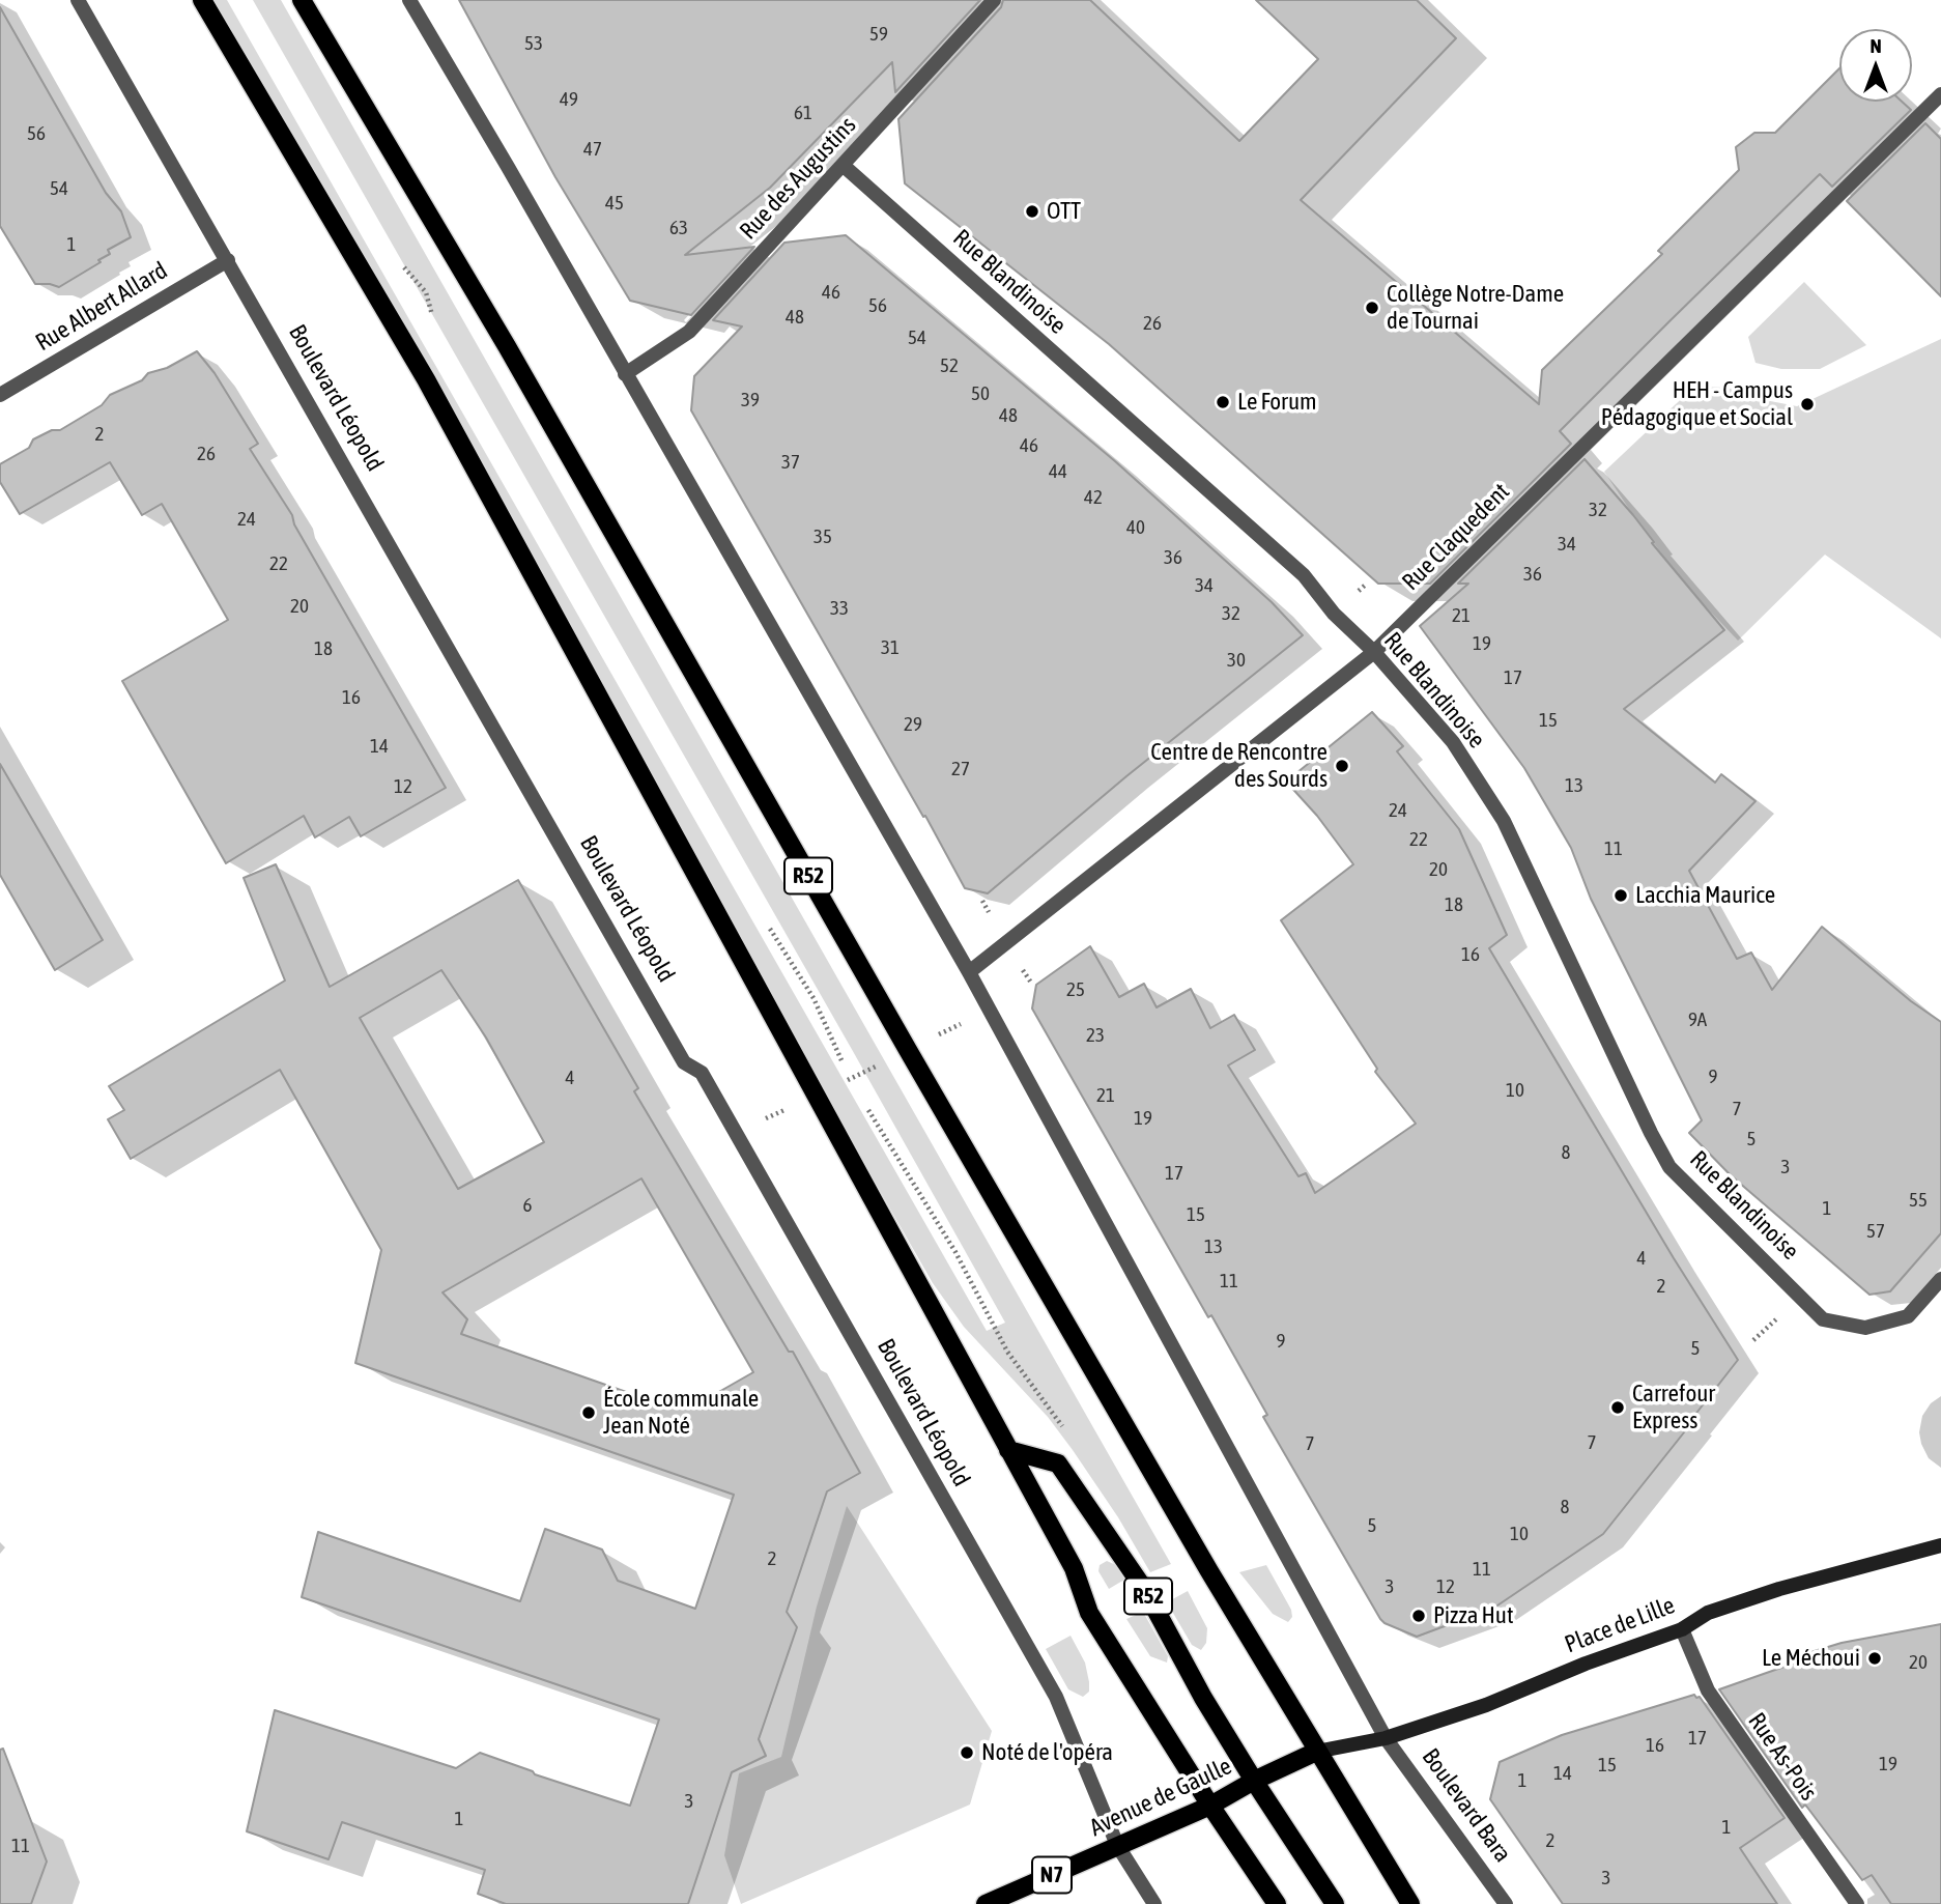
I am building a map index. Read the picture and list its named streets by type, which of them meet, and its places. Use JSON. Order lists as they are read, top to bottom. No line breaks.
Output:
{"streets":{"main road":["R52","Avenue de Gaulle","N7"],"street":["Rue des Augustins","Rue Blandinoise","Rue Albert Allard","Boulevard Léopold","Rue Claquedent","Place de Lille","Rue As-Pois","Boulevard Bara"]},"crossings":[["Rue des Augustins","Rue Blandinoise"],["Rue Blandinoise","Rue Claquedent"],["Rue Albert Allard","Boulevard Léopold"],["Boulevard Léopold","Avenue de Gaulle"],["R52","Place de Lille"],["R52","Avenue de Gaulle"],["Place de Lille","Rue As-Pois"],["Place de Lille","Avenue de Gaulle"],["Place de Lille","Boulevard Bara"]],"places":["OTT","Collège Notre-Dame de Tournai","Le Forum","HEH - Campus Pédagogique et Social","Centre de Rencontre des Sourds","Lacchia Maurice","Carrefour Express","École communale Jean Noté","Pizza Hut","Le Méchoui","Noté de l'opéra"],"house_numbers":["59","53","49","61","56","47","54","45","63","1","46","56","48","26","54","52","50","39","48","2","46","26","37","44","42","32","24","40","35","34","36","22","36","34","20","33","32","21","19","31","18","30","17","16","15","29","14","27","13","12","24","22","11","20","18","16","25","9A","23","9","4","10","21","7","19","5","8","3","17","55","6","1","15","57","13","4","11","2","9","5","7","7","8","5","10","2","11","3","12","20","17","16","19","15","14","1","3","1","1","2","11","3"],"north":"top"}
